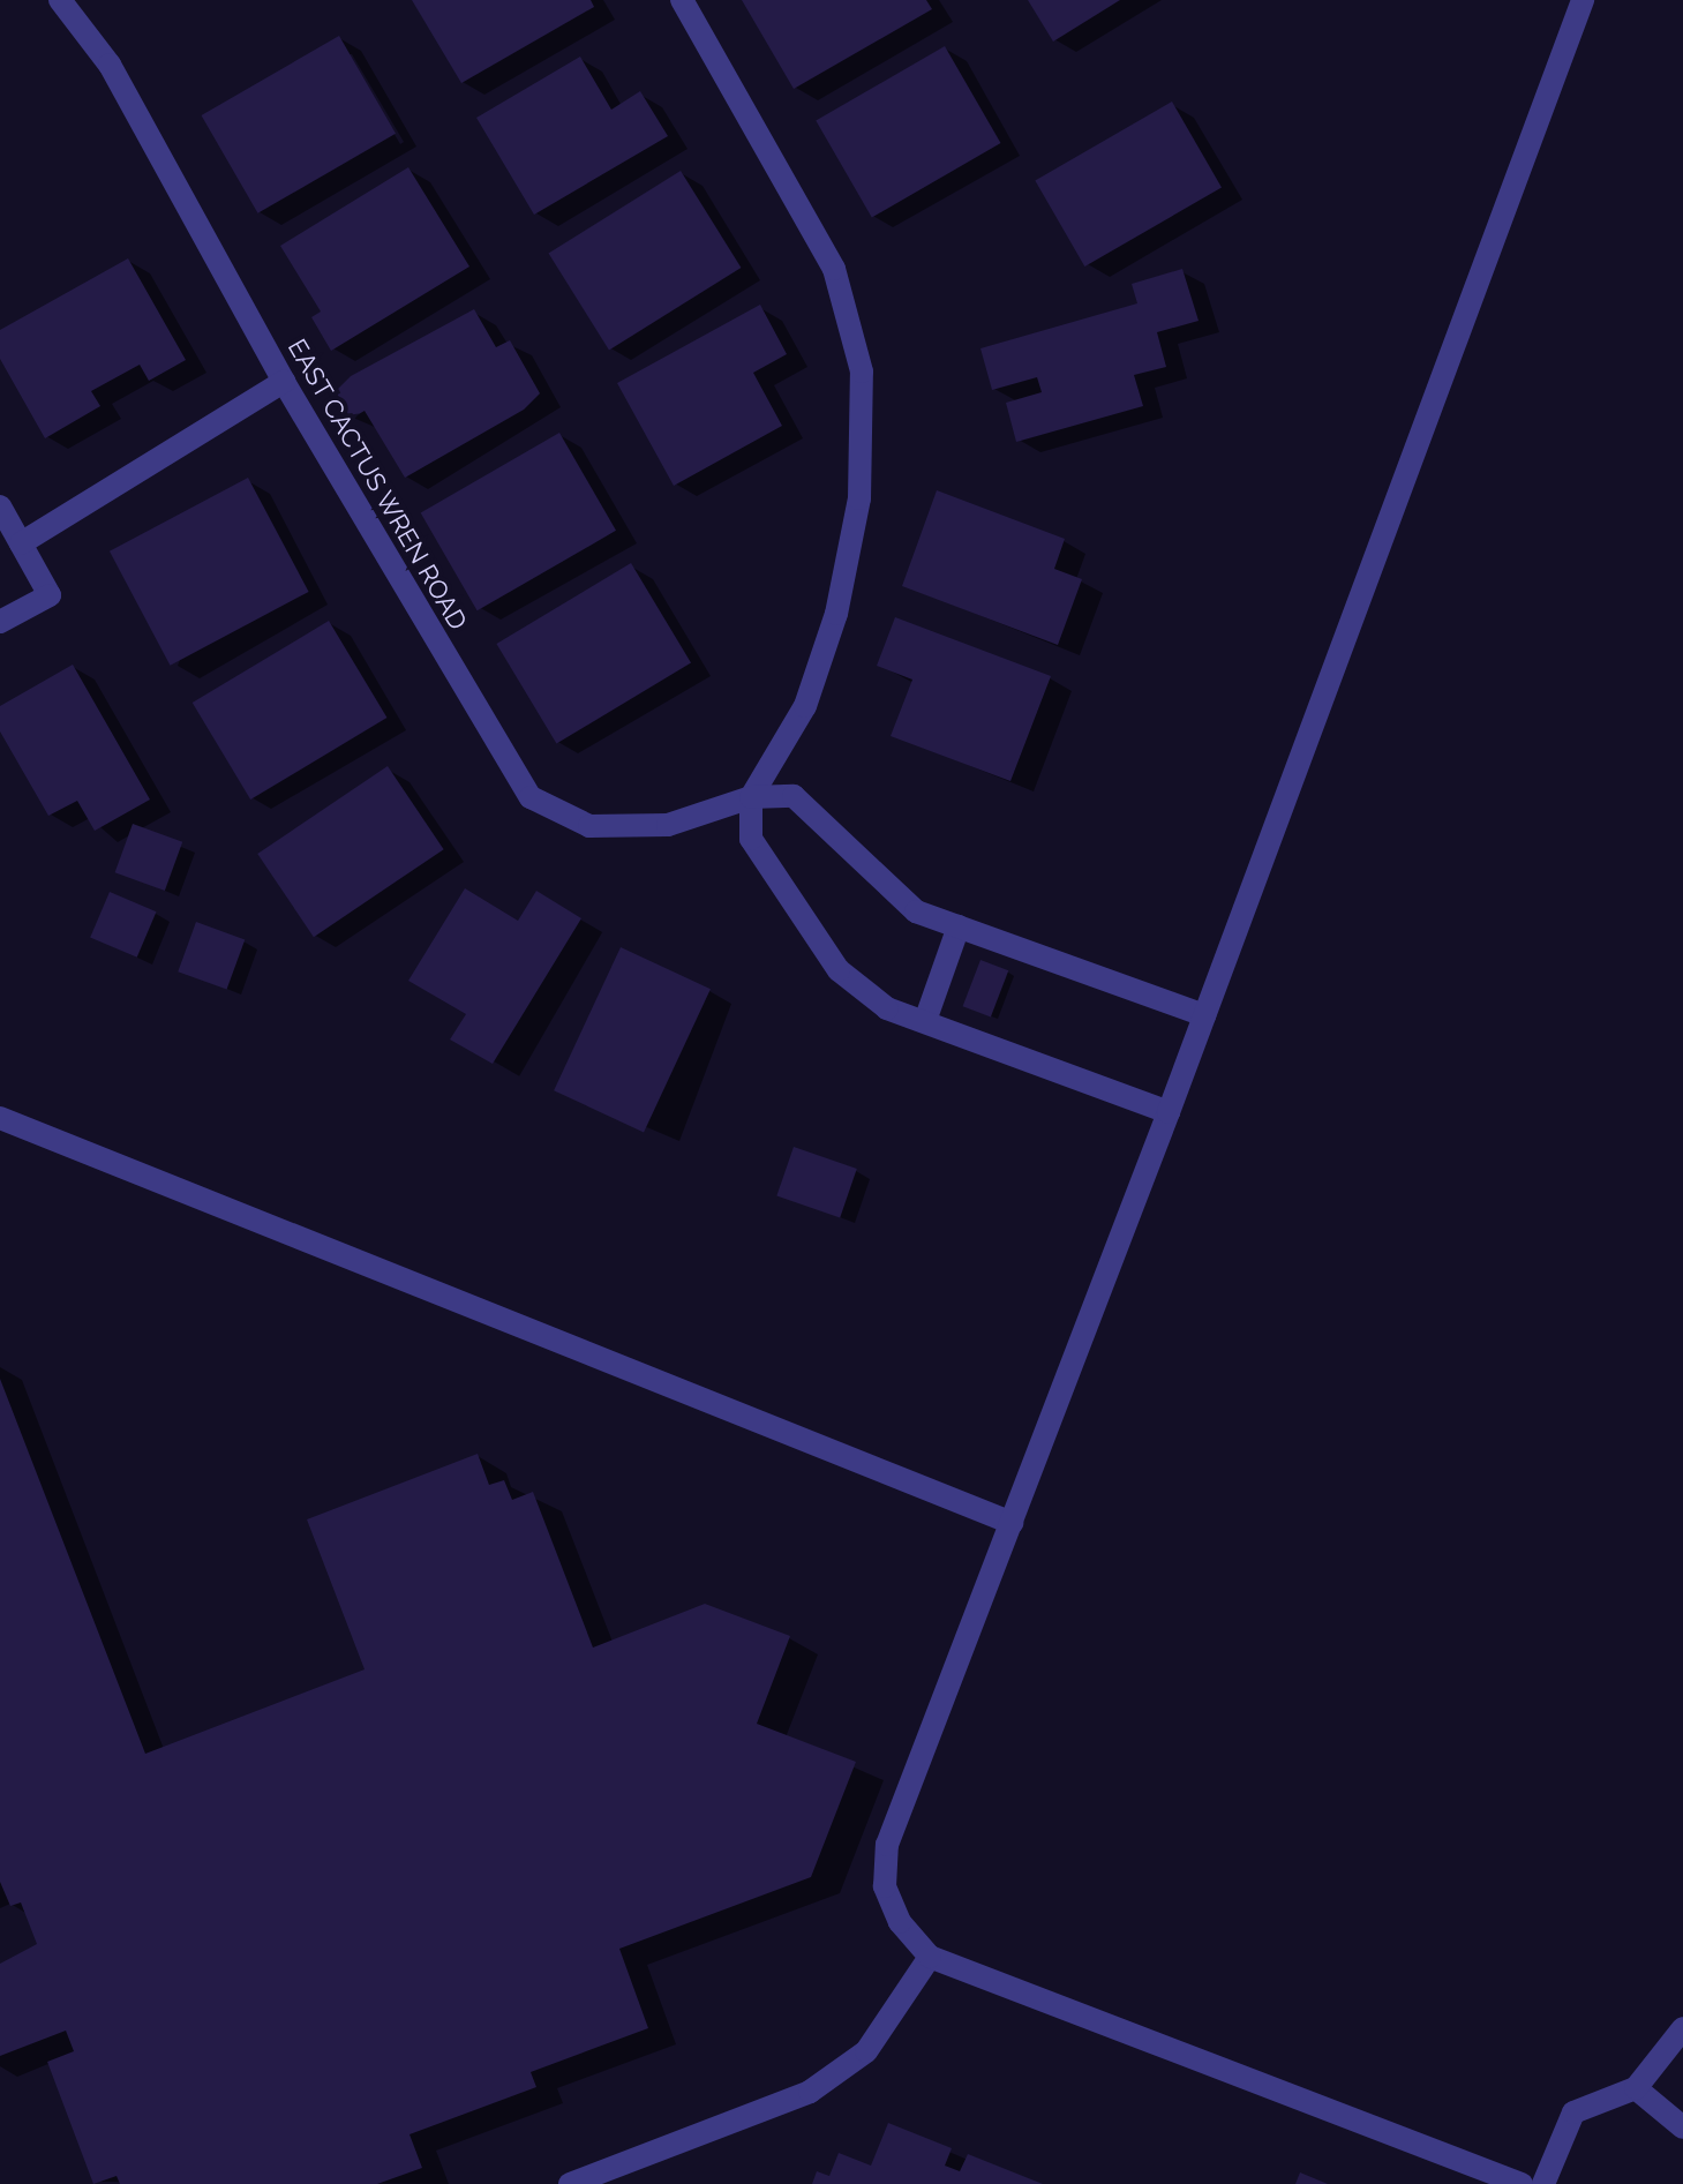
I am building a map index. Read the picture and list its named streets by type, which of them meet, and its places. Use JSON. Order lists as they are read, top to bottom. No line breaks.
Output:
{"streets":{"street":["EAST CACTUS WREN ROAD"]}}
